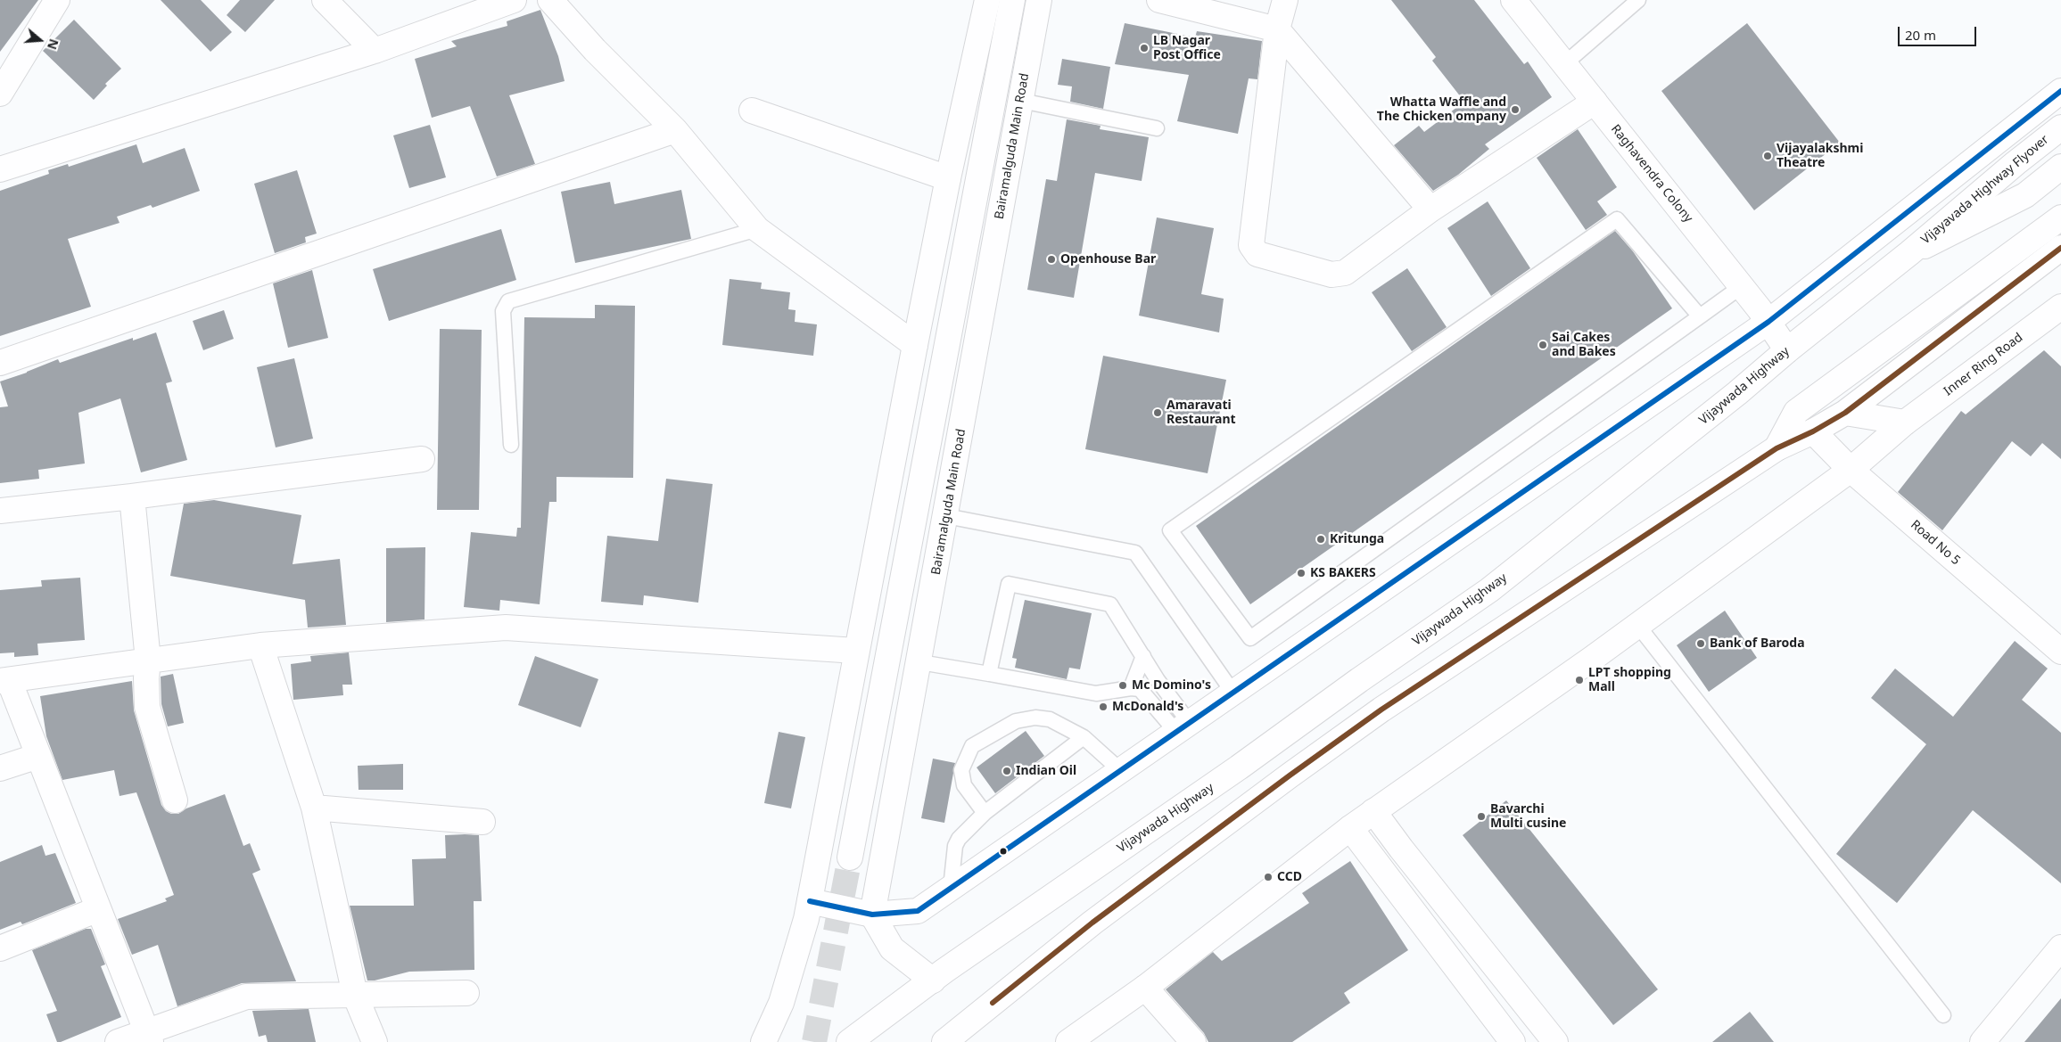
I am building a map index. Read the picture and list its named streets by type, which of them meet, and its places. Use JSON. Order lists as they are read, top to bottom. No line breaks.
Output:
{"streets":{"main road":["Bairamalguda Main Road","Raghavendra Colony","Vijayavada Highway Flyover","Inner Ring Road","Vijaywada Highway","Road No 5"]},"crossings":[["Raghavendra Colony","Vijaywada Highway"],["Vijayavada Highway Flyover","Vijaywada Highway"],["Inner Ring Road","Road No 5"]],"places":["LB Nagar Post Office","Whatta Waffle and The Chicken ompany","Vijayalakshmi Theatre","Openhouse Bar","Sai Cakes and Bakes","Amaravati Restaurant","Kritunga","KS BAKERS","Bank of Baroda","LPT shopping Mall","Mc Domino's","McDonald's","Indian Oil","Bavarchi Multi cusine","CCD"],"scale_bar":"20 m","north":"right"}
